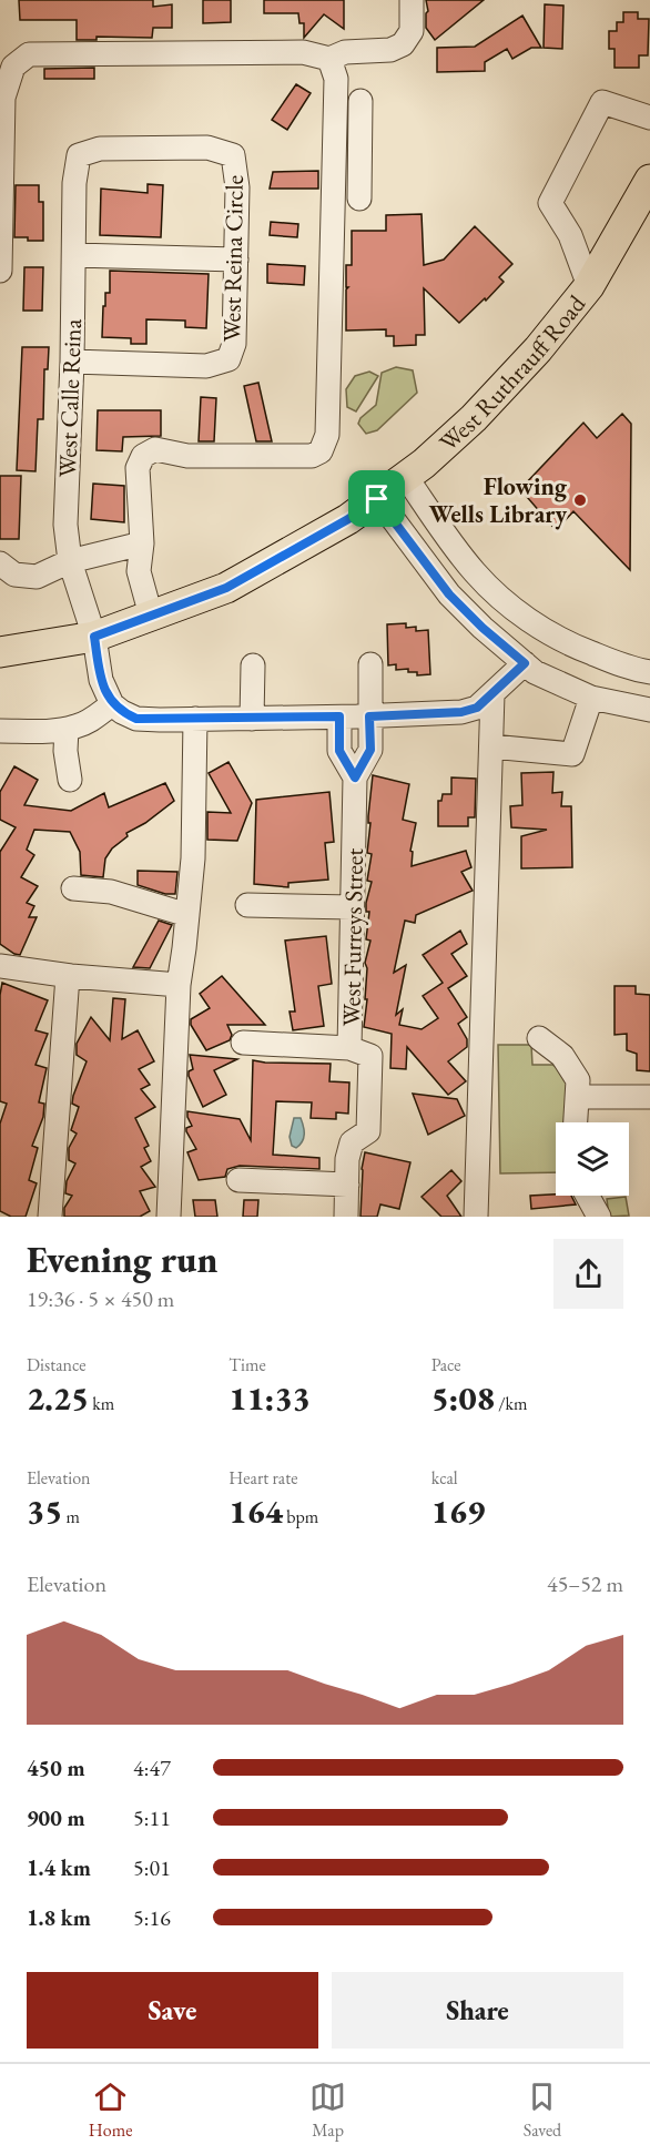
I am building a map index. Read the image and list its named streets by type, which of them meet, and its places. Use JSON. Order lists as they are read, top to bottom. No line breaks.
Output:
{"streets":{"main road":["West Ruthrauff Road"],"street":["West Reina Circle","West Calle Reina","West Furreys Street"]},"crossings":[["West Reina Circle","West Calle Reina"],["West Ruthrauff Road","West Calle Reina"]],"places":["Flowing Wells Library"],"page":{"heading":["Evening run","19:36 · 5 × 450 m"],"stats":[["Distance","2.25 km"],["Time","11:33"],["Pace","5:08 /km"],["Elevation","35 m"],["Heart rate","164 bpm"],["kcal","169"]],"chart":["Elevation","45–52 m"],"list":[{"name":"450 m","note":"4:47"},{"name":"900 m","note":"5:11"},{"name":"1.4 km","note":"5:01"},{"name":"1.8 km","note":"5:16"}],"buttons":["Save","Share"],"tabs":["Home","Map","Saved"]}}
